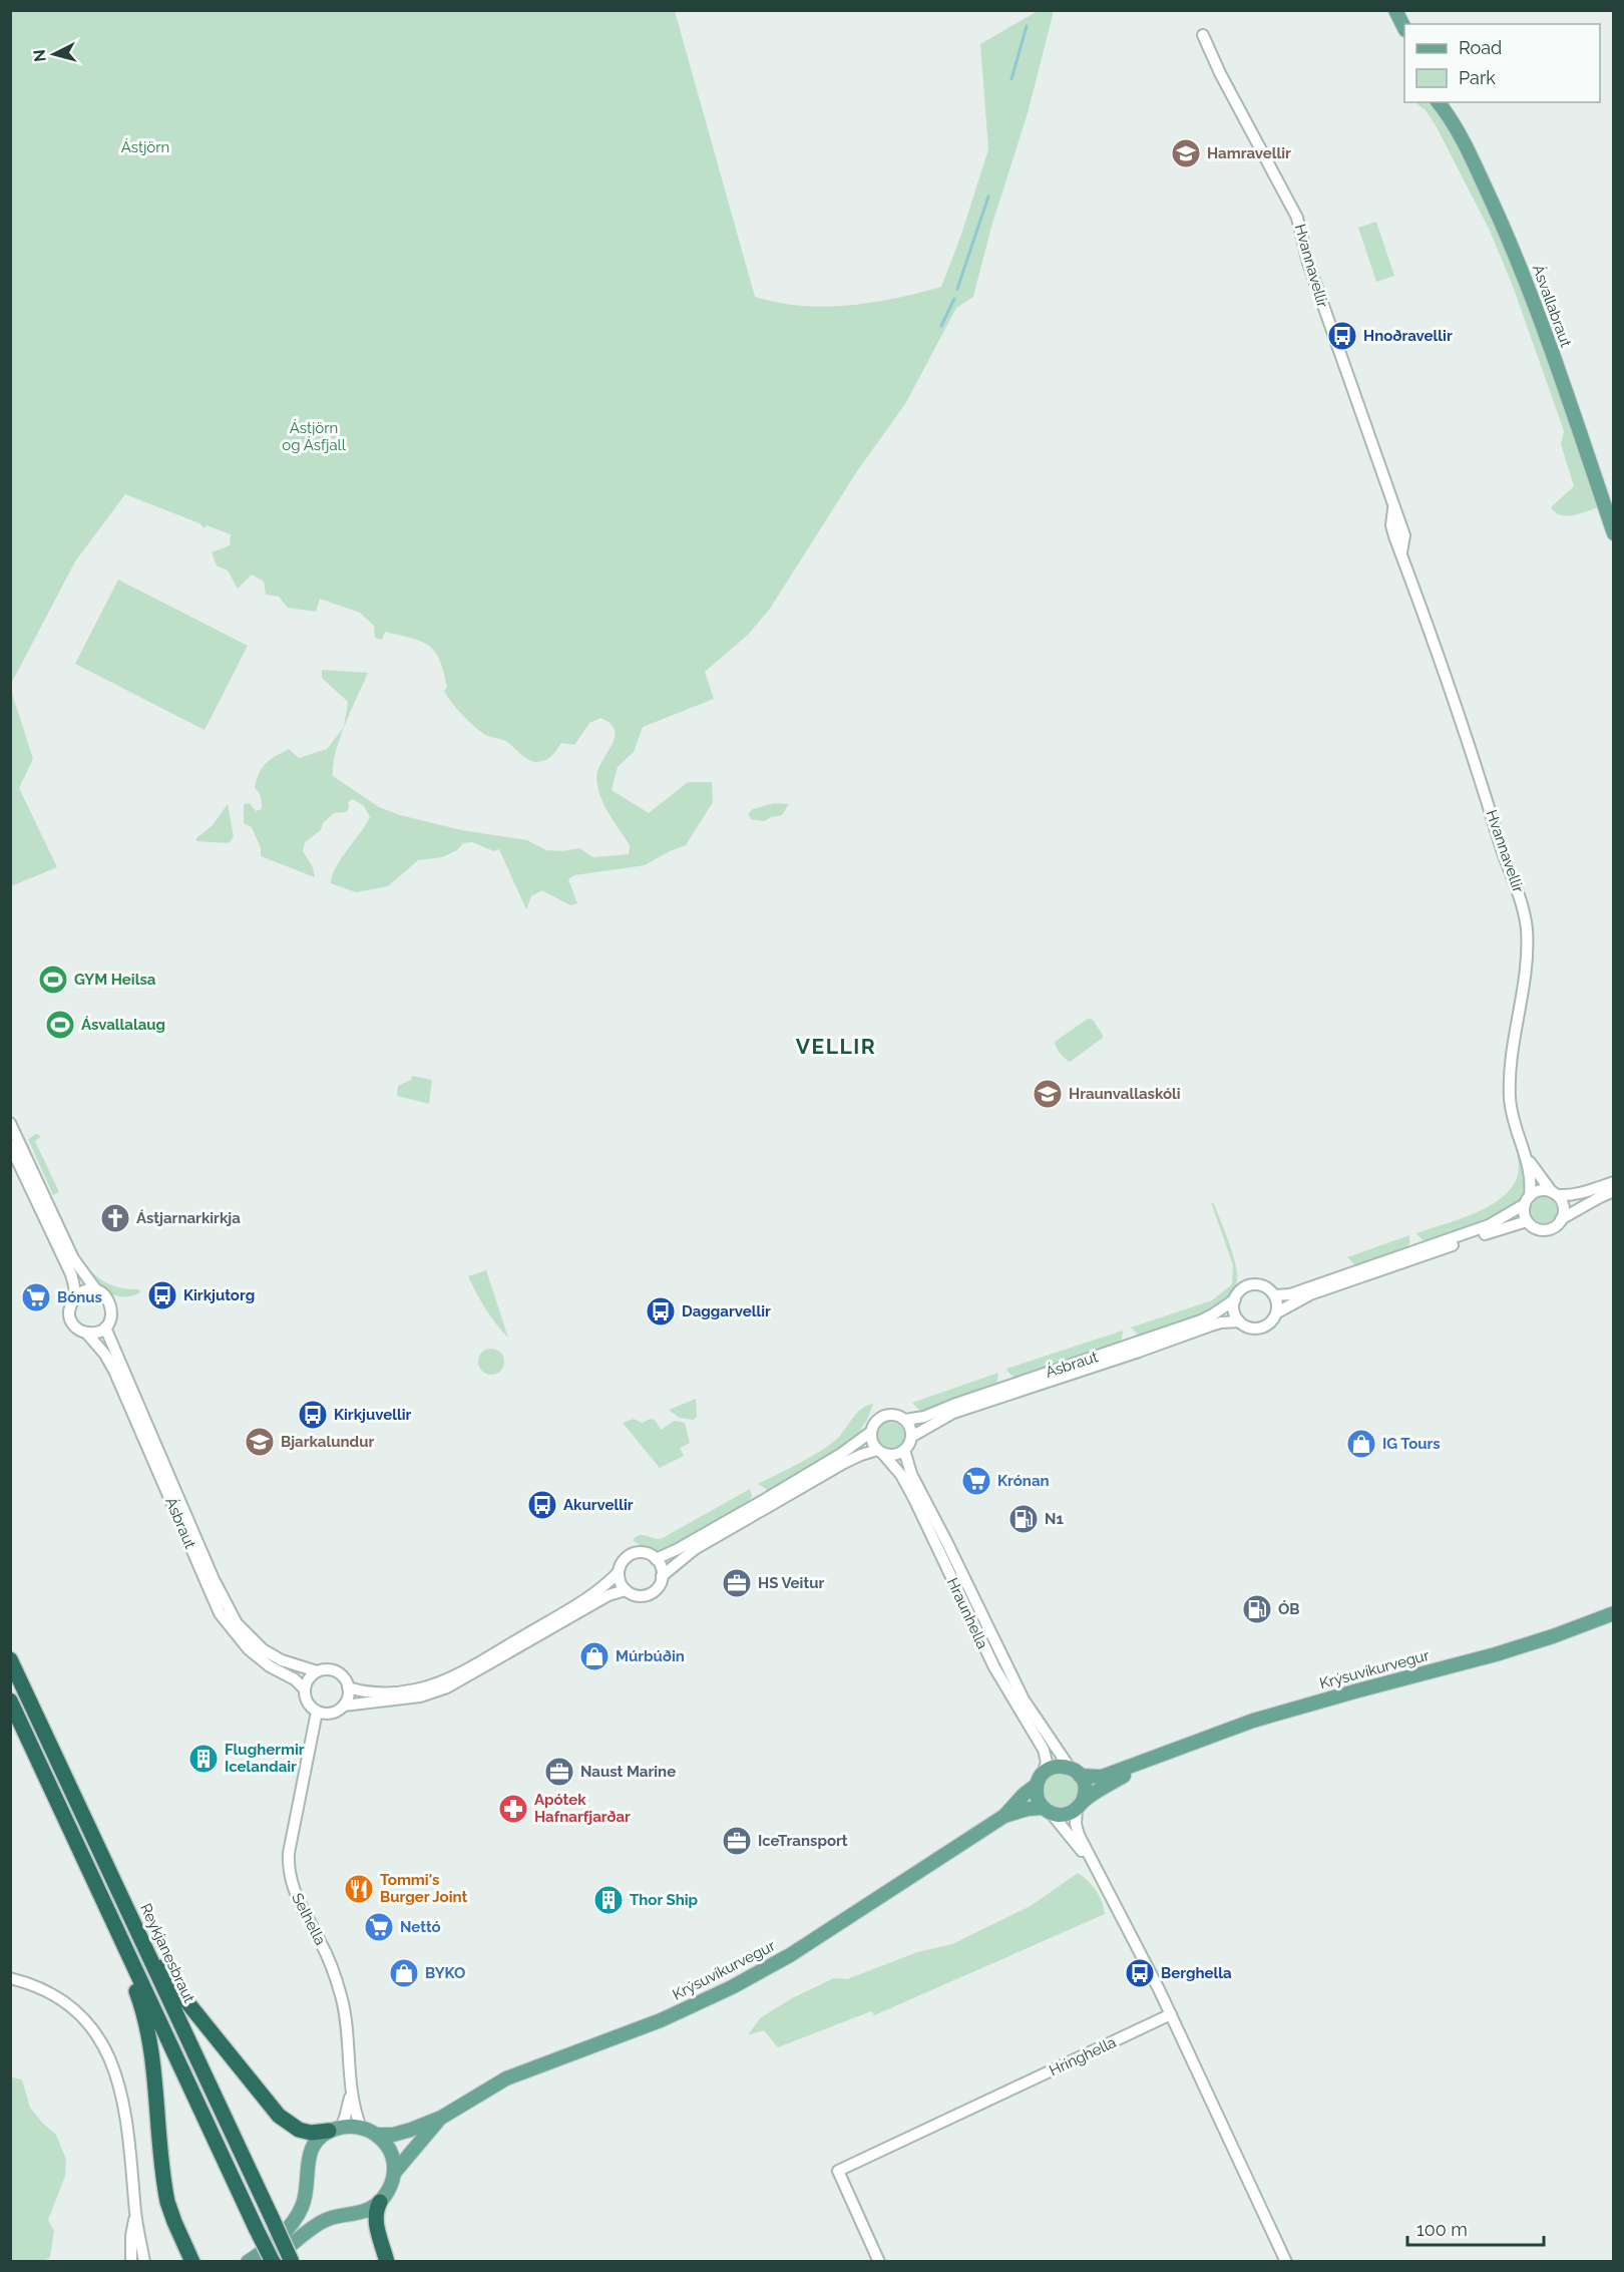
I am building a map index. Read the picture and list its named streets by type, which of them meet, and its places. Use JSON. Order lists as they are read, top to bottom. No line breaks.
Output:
{"streets":{"highway":["Reykjanesbraut"],"main road":["Ásvallabraut","Krýsuvíkurvegur"],"street":["Hvannavellir","Ásbraut","Hraunhella","Selhella","Hringhella"]},"crossings":[["Ásbraut","Hraunhella"],["Ásbraut","Selhella"],["Hraunhella","Krýsuvíkurvegur"]],"districts":["VELLIR"],"parks":["Ástjörn","Ástjörn og Ásfjall"],"places":{"school or university":["Hamravellir","Hraunvallaskóli","Bjarkalundur"],"bus stop":["Hnoðravellir","Kirkjutorg","Daggarvellir","Kirkjuvellir","Akurvellir","Berghella"],"sports":["GYM Heilsa","Ásvallalaug"],"church":["Ástjarnarkirkja"],"supermarket":["Bónus","Krónan","Nettó"],"shop":["IG Tours","Múrbúðin","BYKO"],"fuel station":["N1","ÓB"],"office":["HS Veitur","Naust Marine","IceTransport"],"building":["Flughermir Icelandair","Thor Ship"],"pharmacy":["Apótek Hafnarfjarðar"],"restaurant":["Tommi's Burger Joint"]},"legend":["Road","Park"],"scale_bar":"100 m","north":"left"}
